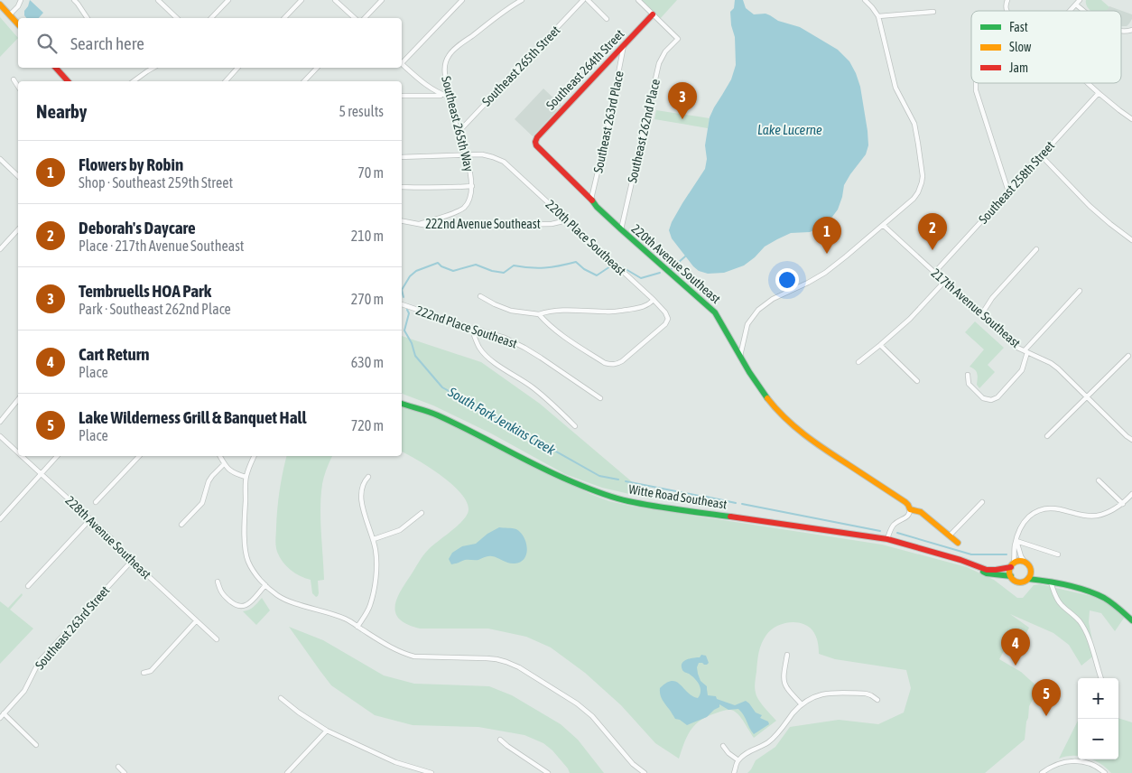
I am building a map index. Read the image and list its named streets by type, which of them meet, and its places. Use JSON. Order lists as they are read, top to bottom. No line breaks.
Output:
{"streets":{"street":["Southeast 265th Street","Southeast 264th Street","Southeast 263rd Place","Southeast 265th Way","Southeast 262nd Place","Southeast 258th Street","222nd Avenue Southeast","220th Place Southeast","220th Avenue Southeast","217th Avenue Southeast","222nd Place Southeast","Witte Road Southeast","228th Avenue Southeast","Southeast 263rd Street"]},"crossings":[["Southeast 265th Street","Southeast 265th Way"],["Southeast 264th Street","Southeast 263rd Place"],["Southeast 264th Street","Southeast 262nd Place"],["Southeast 264th Street","220th Avenue Southeast"],["Southeast 263rd Place","220th Avenue Southeast"],["Southeast 265th Way","222nd Avenue Southeast"],["Southeast 265th Way","220th Place Southeast"],["Southeast 262nd Place","220th Avenue Southeast"],["Southeast 258th Street","217th Avenue Southeast"],["222nd Avenue Southeast","220th Place Southeast"],["228th Avenue Southeast","Southeast 263rd Street"]],"water":["Lake Lucerne","South Fork Jenkins Creek"],"legend":["Fast","Slow","Jam"],"page":{"search":"Search here","heading":["Nearby","5 results"],"pins":["3","2","1","4","5"],"list":[{"mark":"1","name":"Flowers by Robin","note":"Shop · Southeast 259th Street","value":"70 m"},{"mark":"2","name":"Deborah's Daycare","note":"Place · 217th Avenue Southeast","value":"210 m"},{"mark":"3","name":"Tembruells HOA Park","note":"Park · Southeast 262nd Place","value":"270 m"},{"mark":"4","name":"Cart Return","note":"Place","value":"630 m"},{"mark":"5","name":"Lake Wilderness Grill & Banquet Hall","note":"Place","value":"720 m"}],"map_buttons":["+","−"]}}
